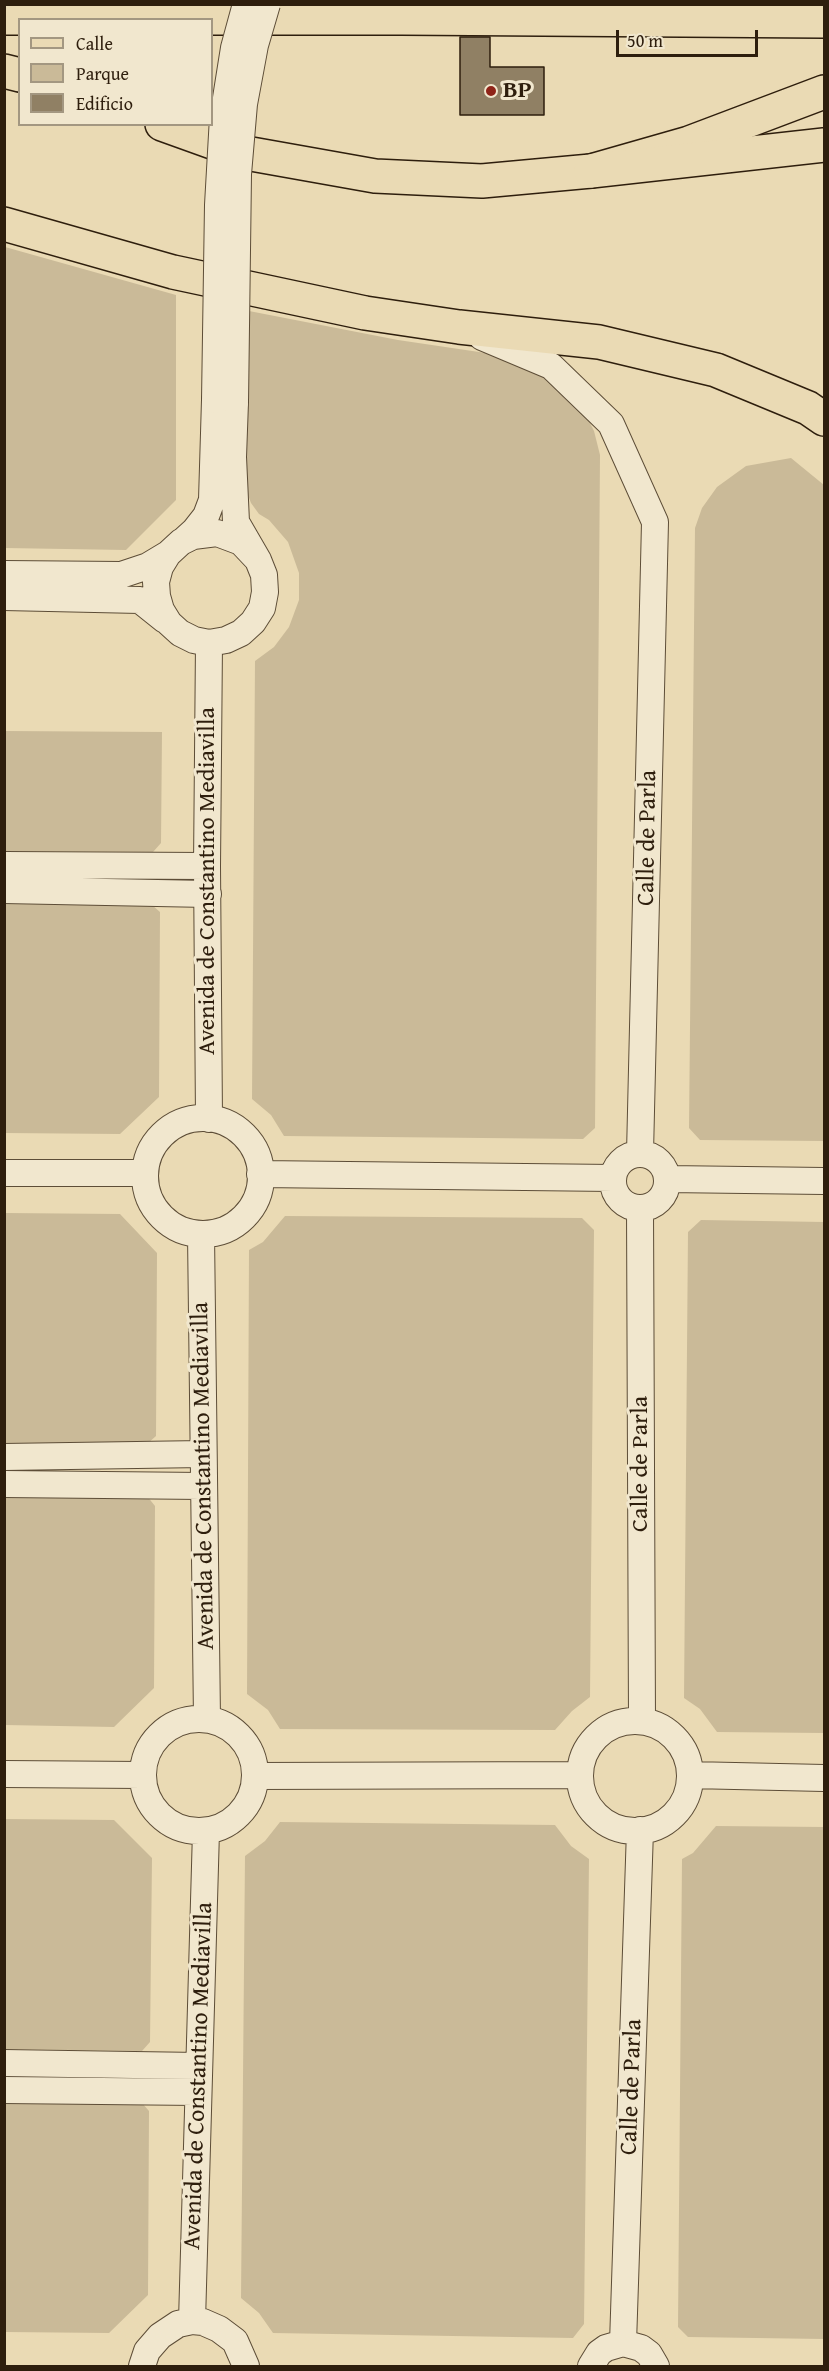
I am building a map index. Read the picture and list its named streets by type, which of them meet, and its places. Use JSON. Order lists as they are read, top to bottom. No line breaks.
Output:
{"streets":{"street":["Calle de Parla","Avenida de Constantino Mediavilla"]},"places":["BP"],"legend":["Calle","Parque","Edificio"],"scale_bar":"50 m"}
